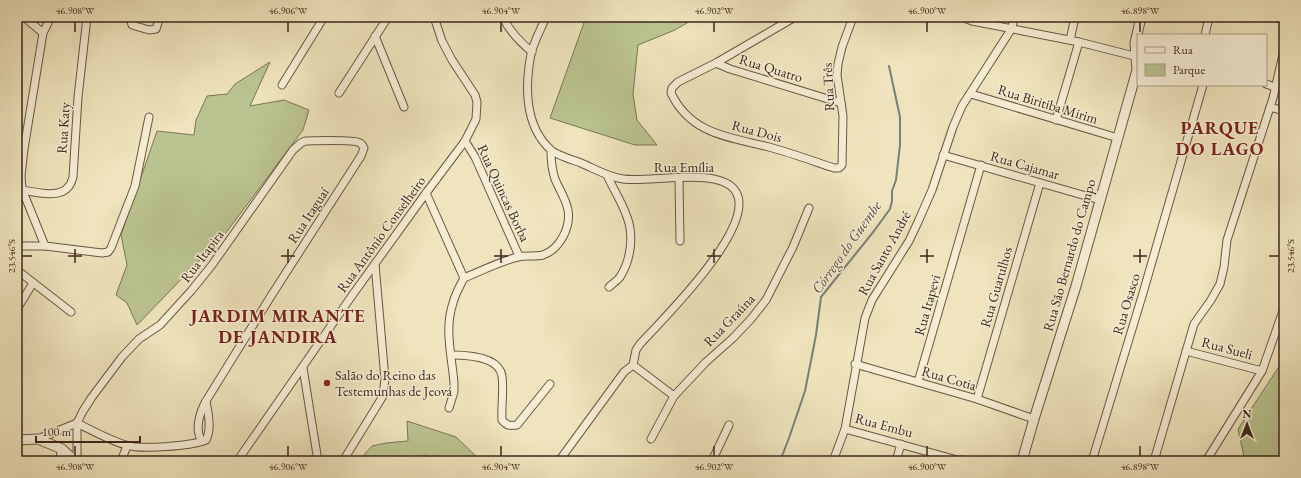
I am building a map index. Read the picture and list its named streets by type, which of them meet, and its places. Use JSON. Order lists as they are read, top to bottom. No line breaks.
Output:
{"streets":{"street":["Rua Quatro","Rua Três","Rua Biritiba Mirim","Rua Katy","Rua Dois","Rua Cajamar","Rua Emília","Rua Quincas Borba","Rua Itaguaí","Rua Antônio Conselheiro","Rua Santo André","Rua São Bernardo do Campo","Rua Itapira","Rua Guarulhos","Rua Osasco","Rua Itapevi","Rua Graúna","Rua Sueli","Rua Cotia","Rua Embu"]},"crossings":[["Rua Quatro","Rua Três"],["Rua Quatro","Rua Dois"],["Rua Três","Rua Dois"],["Rua Biritiba Mirim","Rua Santo André"],["Rua Biritiba Mirim","Rua São Bernardo do Campo"],["Rua Cajamar","Rua Santo André"],["Rua Cajamar","Rua São Bernardo do Campo"],["Rua Cajamar","Rua Guarulhos"],["Rua Cajamar","Rua Itapevi"],["Rua Quincas Borba","Rua Antônio Conselheiro"],["Rua Itaguaí","Rua Itapira"],["Rua Santo André","Rua Cotia"],["Rua Santo André","Rua Embu"],["Rua São Bernardo do Campo","Rua Cotia"],["Rua Guarulhos","Rua Cotia"],["Rua Itapevi","Rua Cotia"]],"districts":["PARQUE DO LAGO","JARDIM MIRANTE DE JANDIRA"],"water":["Córrego do Guembe"],"places":["Salão do Reino das Testemunhas de Jeová"],"legend":["Rua","Parque"],"scale_bar":"100 m","north":"top","coordinates":["46.908°W","46.906°W","46.904°W","46.902°W","46.900°W","46.898°W","23.546°S"]}
